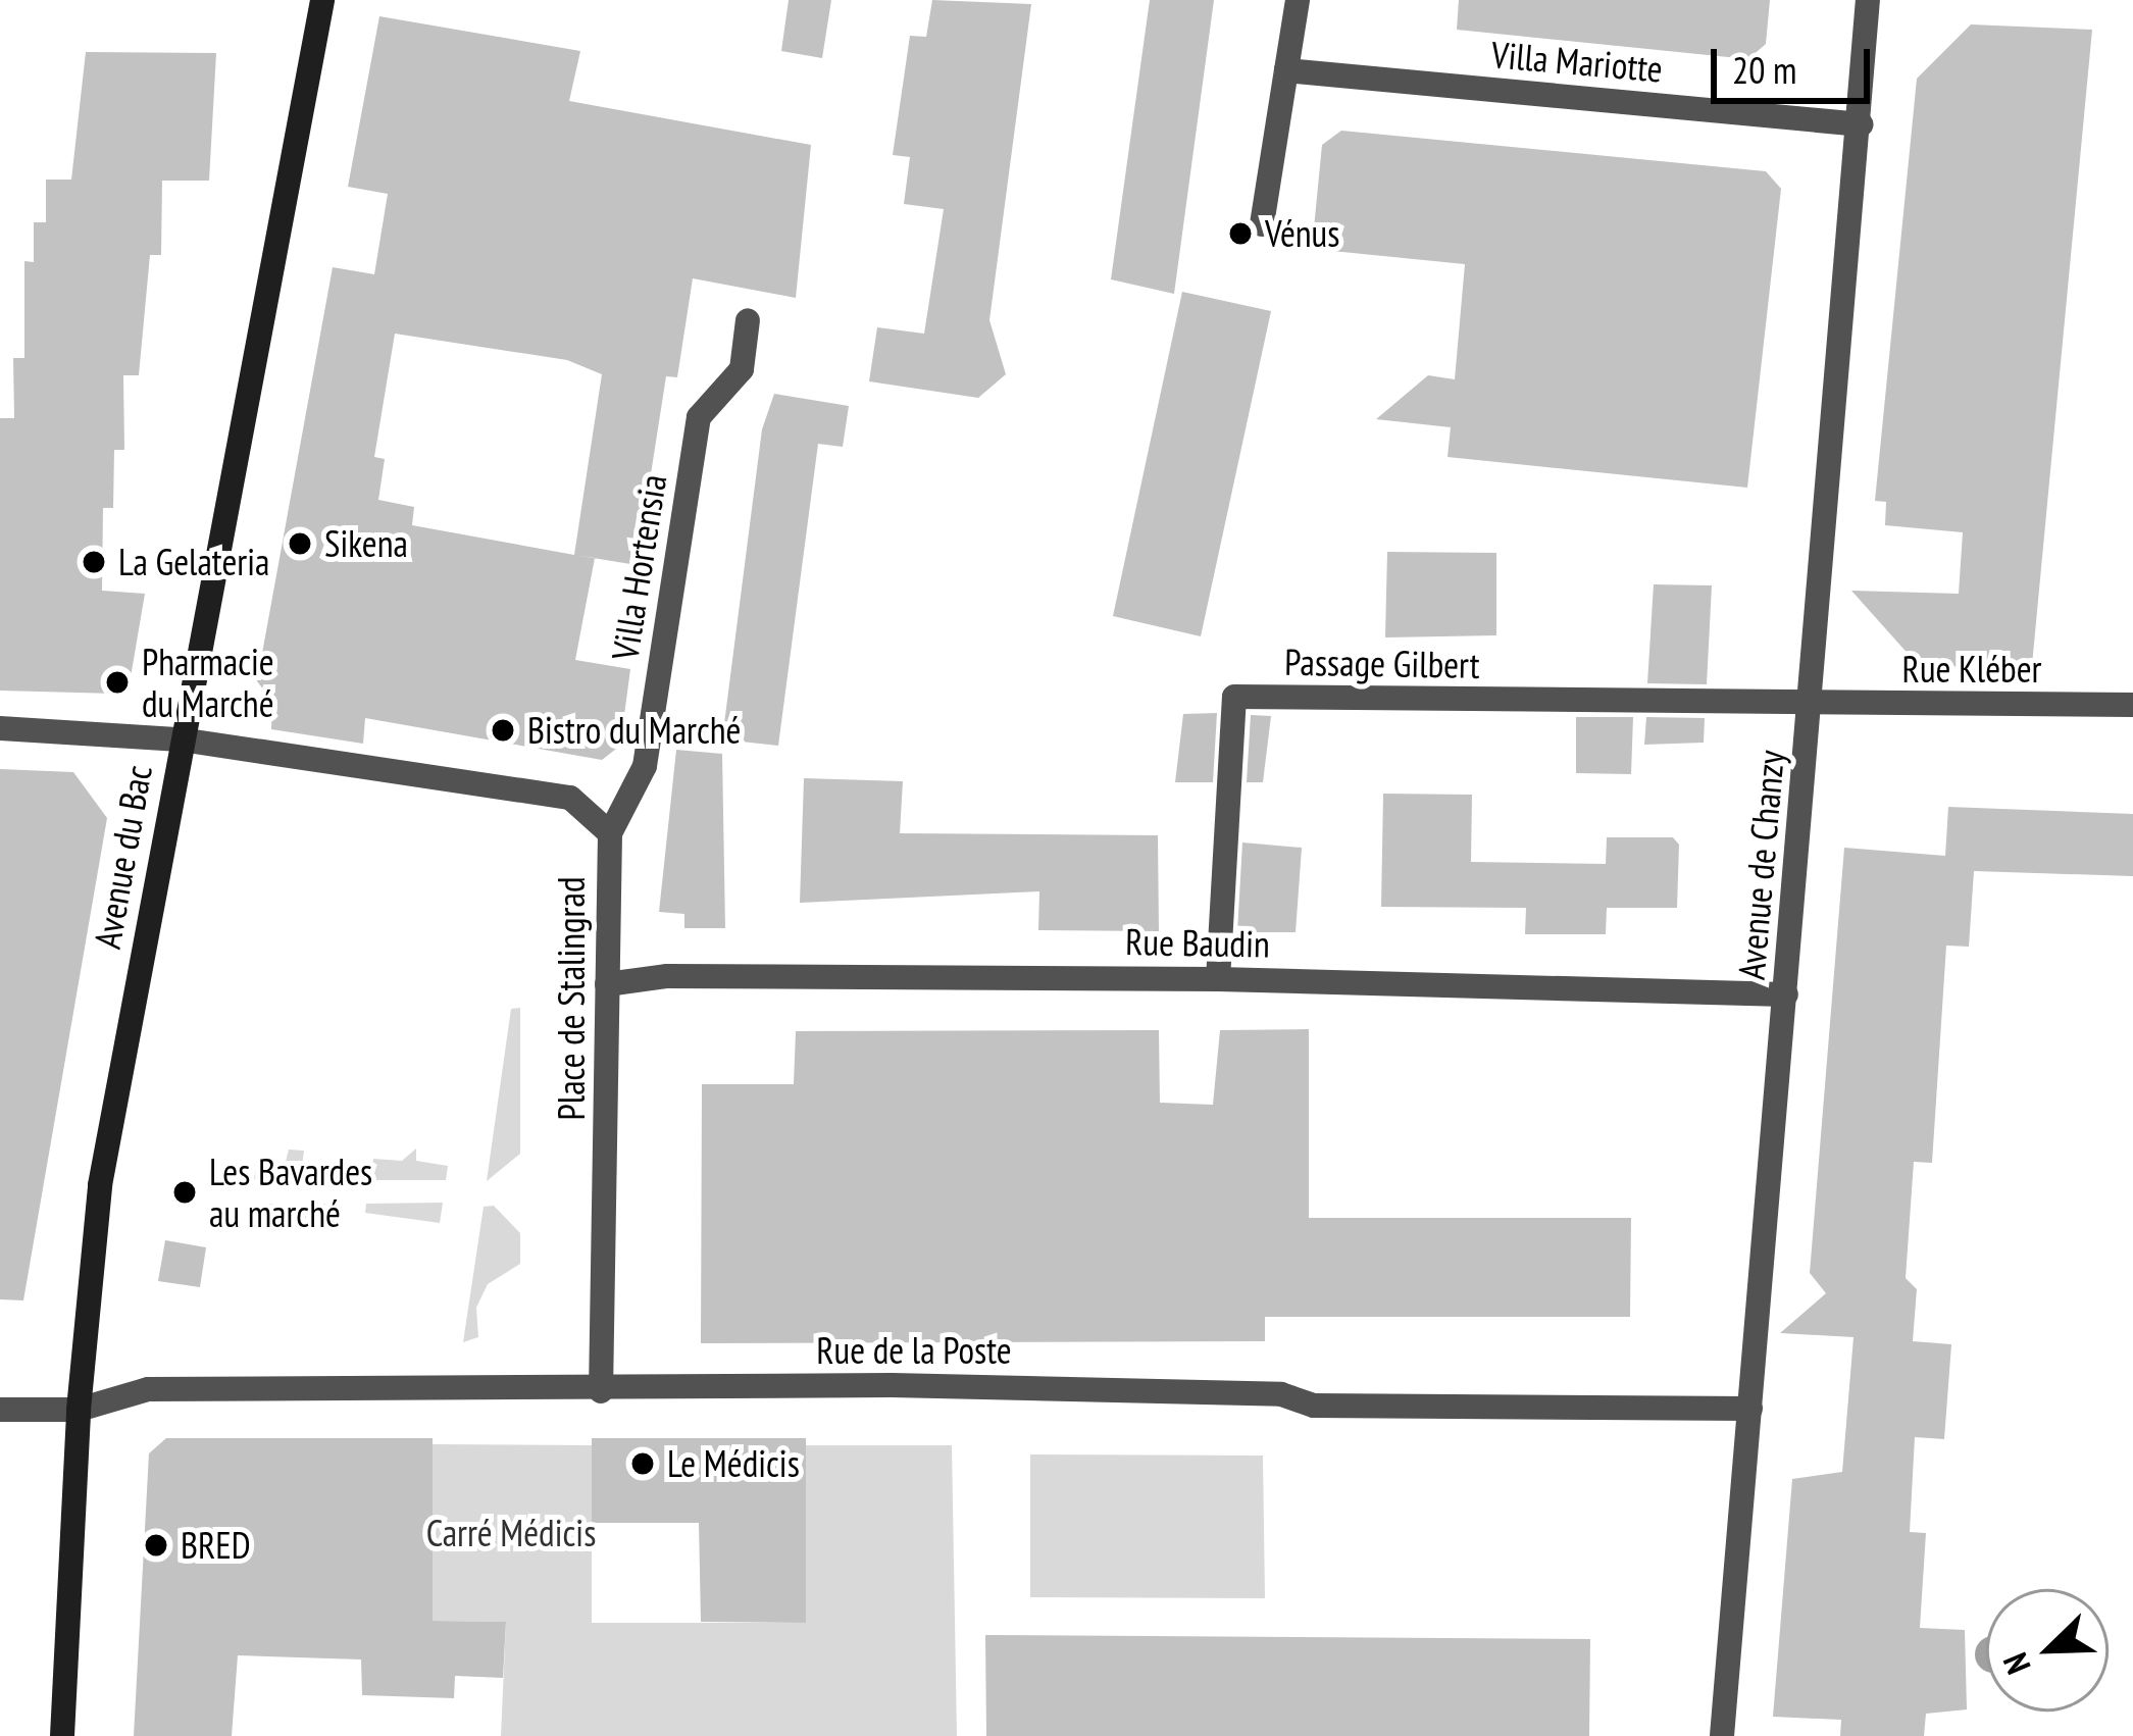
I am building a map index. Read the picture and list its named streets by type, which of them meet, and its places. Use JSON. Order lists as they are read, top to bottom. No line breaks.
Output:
{"streets":{"main road":["Avenue du Bac"],"street":["Villa Mariotte","Villa Hortensia","Passage Gilbert","Rue Kléber","Avenue de Chanzy","Rue Baudin","Place de Stalingrad","Rue de la Poste"]},"crossings":[["Villa Mariotte","Avenue de Chanzy"],["Villa Hortensia","Place de Stalingrad"],["Passage Gilbert","Rue Kléber"],["Passage Gilbert","Avenue de Chanzy"],["Passage Gilbert","Rue Baudin"],["Rue Kléber","Avenue de Chanzy"],["Avenue du Bac","Place de Stalingrad"],["Avenue du Bac","Rue de la Poste"],["Avenue de Chanzy","Rue Baudin"],["Avenue de Chanzy","Rue de la Poste"],["Rue Baudin","Place de Stalingrad"],["Place de Stalingrad","Rue de la Poste"]],"parks":["Carré Médicis"],"places":["Vénus","Sikena","La Gelateria","Pharmacie du Marché","Bistro du Marché","Les Bavardes au marché","Le Médicis","BRED"],"scale_bar":"20 m","north":"bottom left"}
